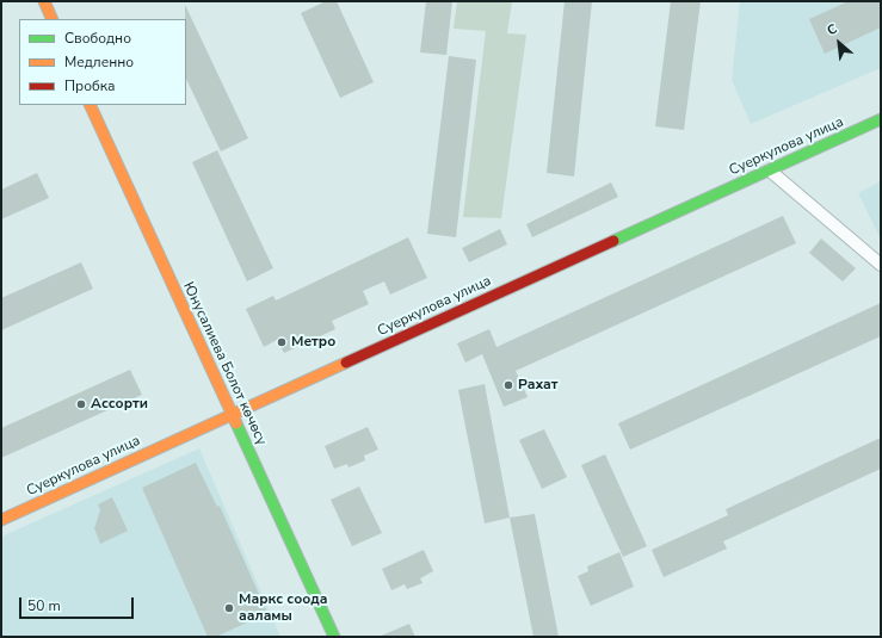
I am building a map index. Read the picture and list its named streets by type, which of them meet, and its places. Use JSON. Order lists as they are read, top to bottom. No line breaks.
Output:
{"streets":{"main road":["Суеркулова улица","Юнусалиева Болот көчөсү"]},"crossings":[["Суеркулова улица","Юнусалиева Болот көчөсү"]],"places":["Метро","Рахат","Ассорти","Маркс соода ааламы"],"legend":["Свободно","Медленно","Пробка"],"scale_bar":"50 m","north":"top left"}
